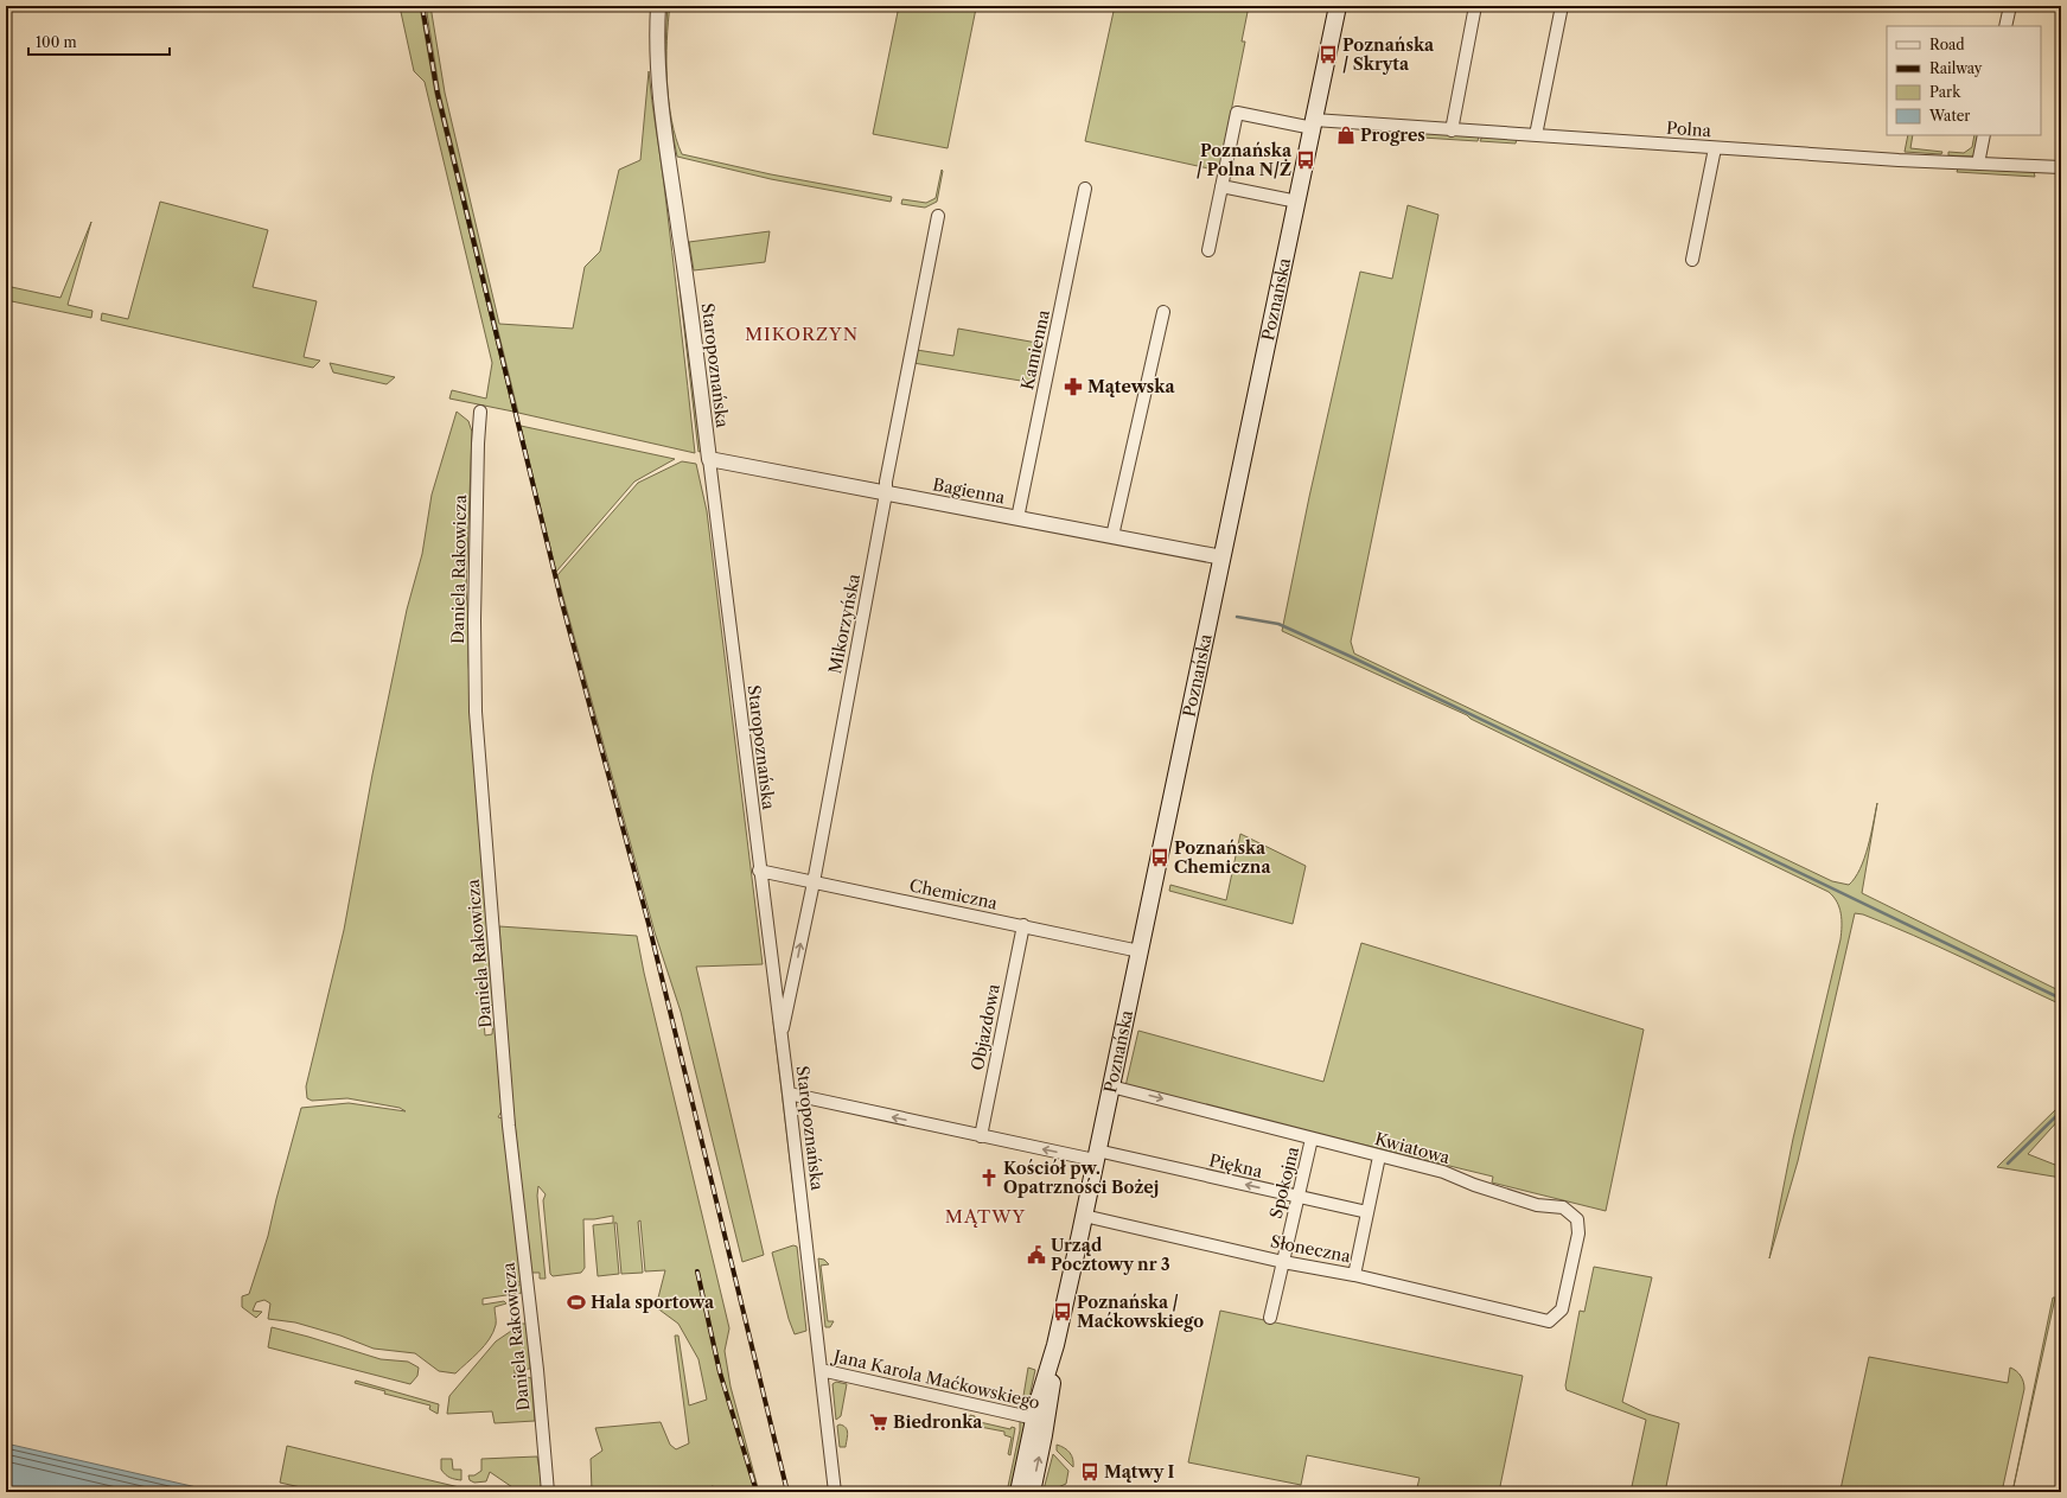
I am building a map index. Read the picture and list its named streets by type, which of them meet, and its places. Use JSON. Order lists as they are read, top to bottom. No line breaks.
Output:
{"streets":{"main road":["Poznańska"],"street":["Polna","Kamienna","Staropoznańska","Bagienna","Daniela Rakowicza","Mikorzyńska","Chemiczna","Objazdowa","Kwiatowa","Piękna","Spokojna","Słoneczna","Jana Karola Maćkowskiego"]},"crossings":[["Polna","Poznańska"],["Poznańska","Bagienna"],["Poznańska","Chemiczna"],["Poznańska","Kwiatowa"],["Poznańska","Piękna"],["Poznańska","Słoneczna"],["Poznańska","Jana Karola Maćkowskiego"],["Kamienna","Bagienna"],["Staropoznańska","Bagienna"],["Staropoznańska","Mikorzyńska"],["Staropoznańska","Chemiczna"],["Staropoznańska","Jana Karola Maćkowskiego"],["Bagienna","Mikorzyńska"],["Mikorzyńska","Chemiczna"],["Chemiczna","Objazdowa"],["Kwiatowa","Spokojna"],["Kwiatowa","Słoneczna"],["Piękna","Spokojna"],["Spokojna","Słoneczna"]],"one_way":["Piękna"],"districts":["MIKORZYN","MĄTWY"],"places":{"bus stop":["Poznańska / Skryta","Poznańska / Polna N/Ż","Poznańska Chemiczna","Poznańska / Maćkowskiego","Mątwy I"],"shop":["Progres"],"pharmacy":["Mątewska"],"church":["Kościół pw. Opatrzności Bożej"],"public building":["Urząd Pocztowy nr 3"],"sports":["Hala sportowa"],"supermarket":["Biedronka"]},"legend":["Road","Railway","Park","Water"],"scale_bar":"100 m"}
